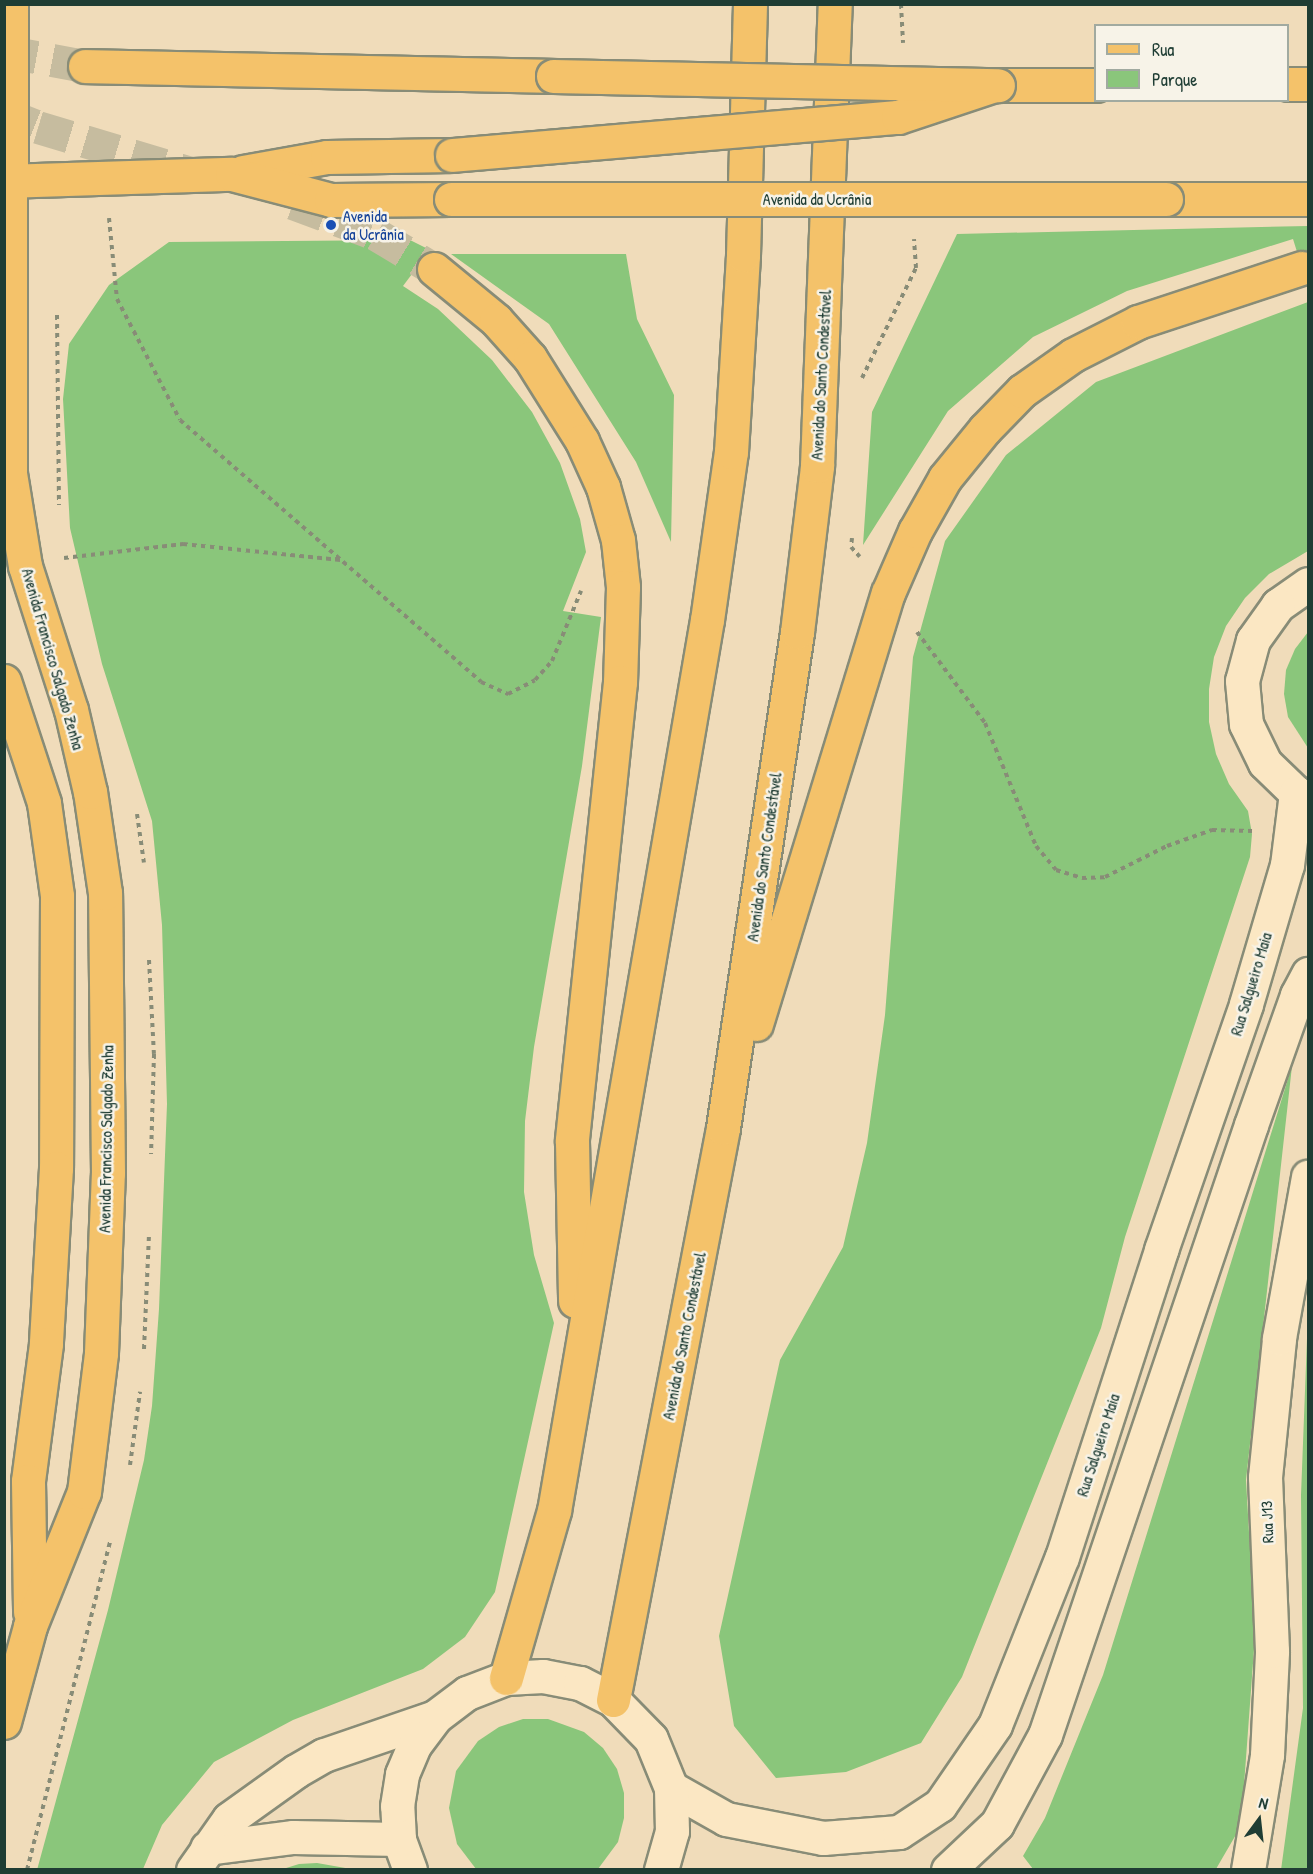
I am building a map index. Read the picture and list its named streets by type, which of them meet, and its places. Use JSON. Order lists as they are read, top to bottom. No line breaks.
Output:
{"streets":{"main road":["Avenida da Ucrânia","Avenida do Santo Condestável","Avenida Francisco Salgado Zenha","Rua Salgueiro Maia","Rua J13"]},"crossings":[["Avenida da Ucrânia","Avenida Francisco Salgado Zenha"]],"places":["Avenida da Ucrânia"],"legend":["Rua","Parque"],"north":"top"}
